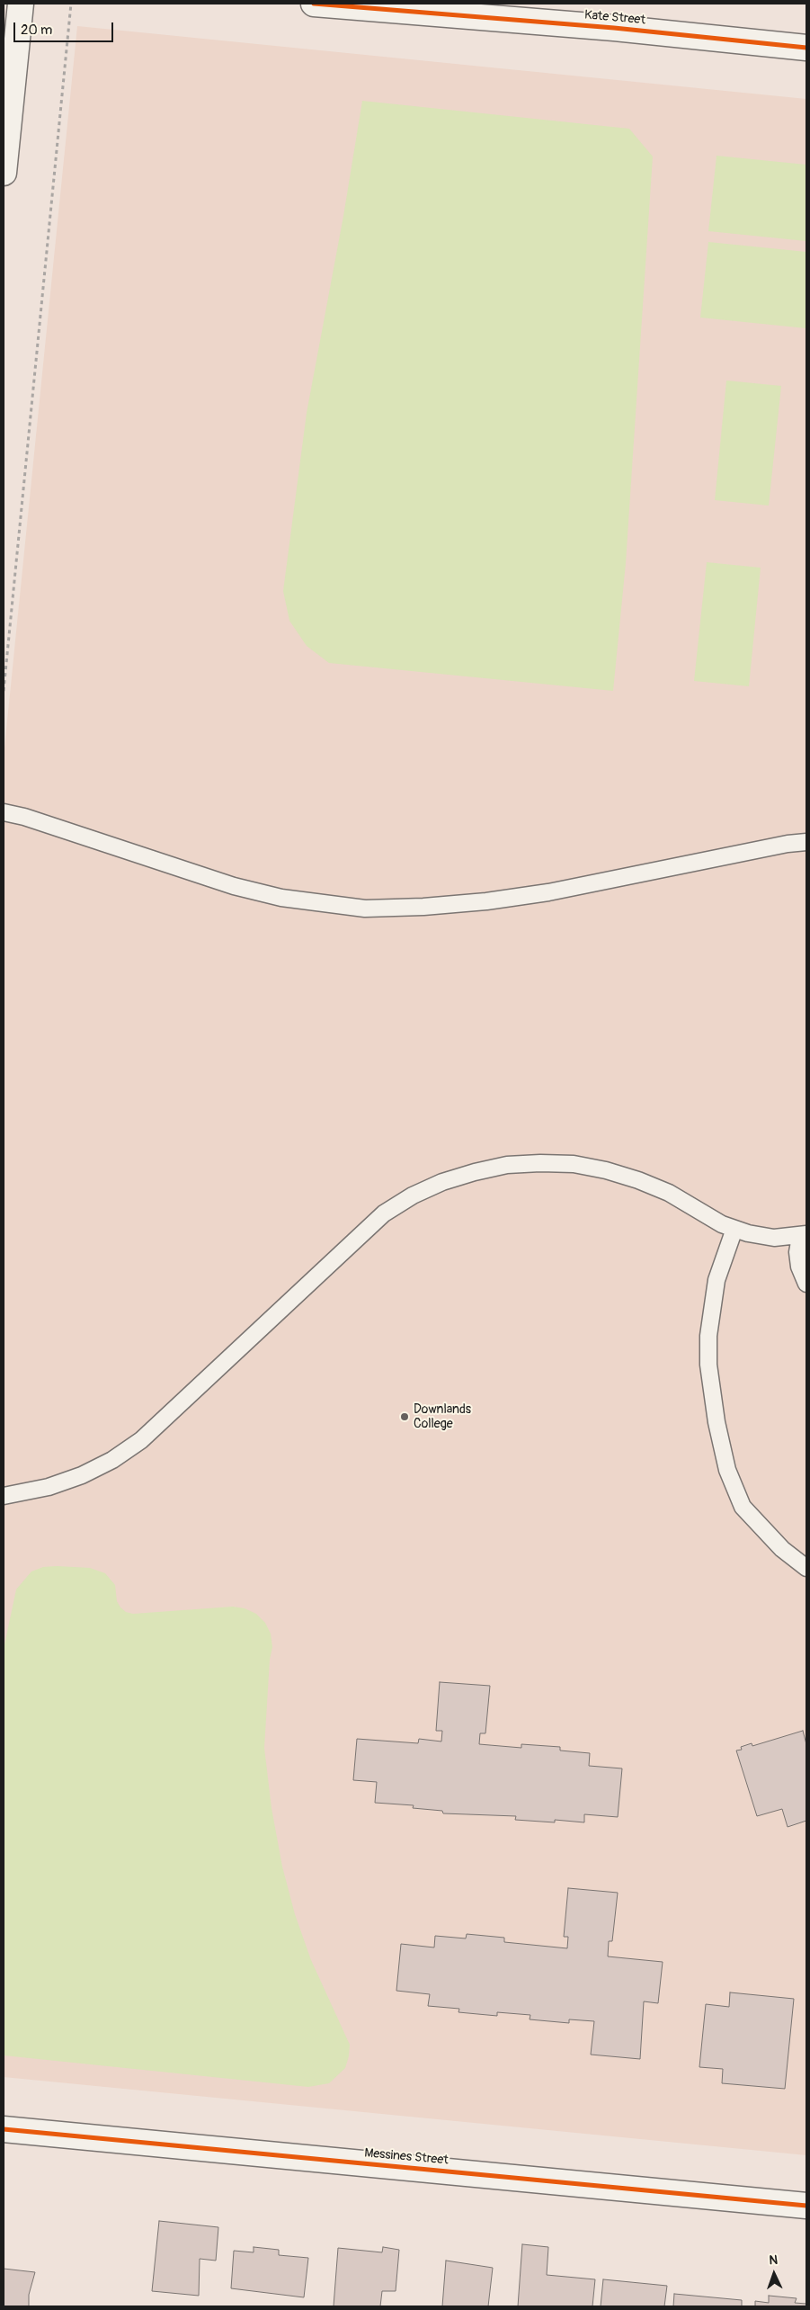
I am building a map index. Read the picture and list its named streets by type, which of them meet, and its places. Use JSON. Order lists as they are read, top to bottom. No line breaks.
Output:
{"streets":{"main road":["Kate Street","Messines Street"]},"places":["Downlands College"],"scale_bar":"20 m","north":"top"}
